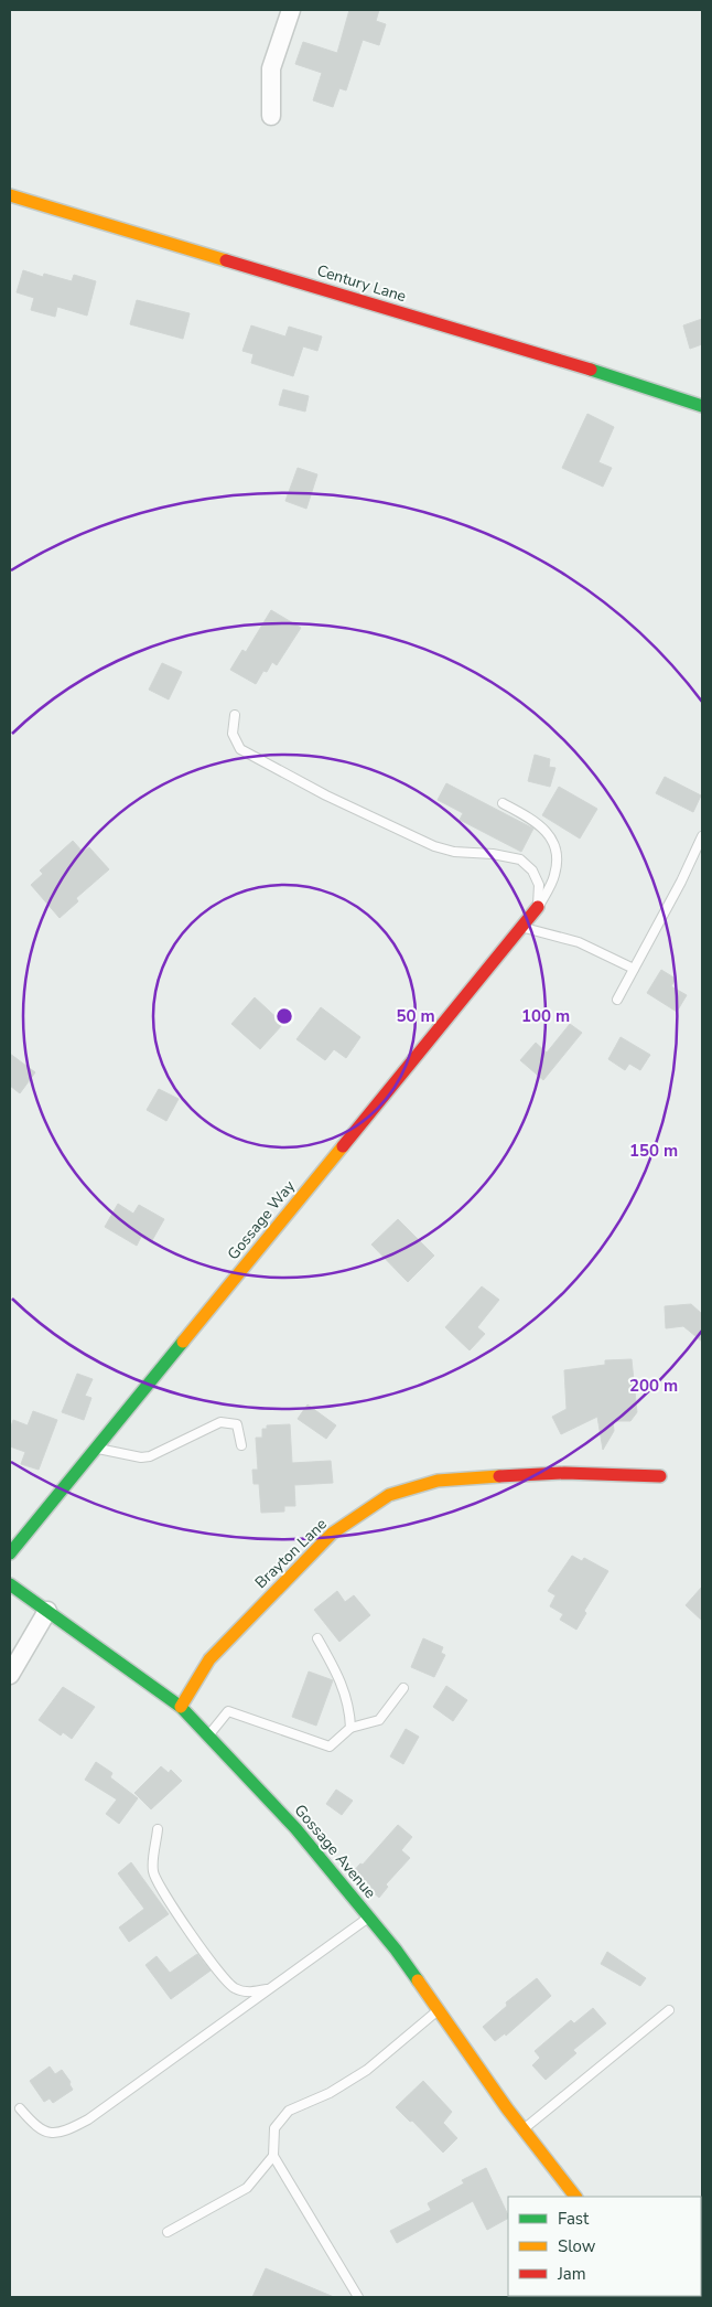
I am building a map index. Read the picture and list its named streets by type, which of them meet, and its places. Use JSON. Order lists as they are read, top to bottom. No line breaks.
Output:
{"streets":{"street":["Century Lane","Gossage Way","Brayton Lane","Gossage Avenue"]},"crossings":[["Brayton Lane","Gossage Avenue"]],"legend":["Fast","Slow","Jam"],"rings":["50 m","100 m","150 m","200 m"]}
